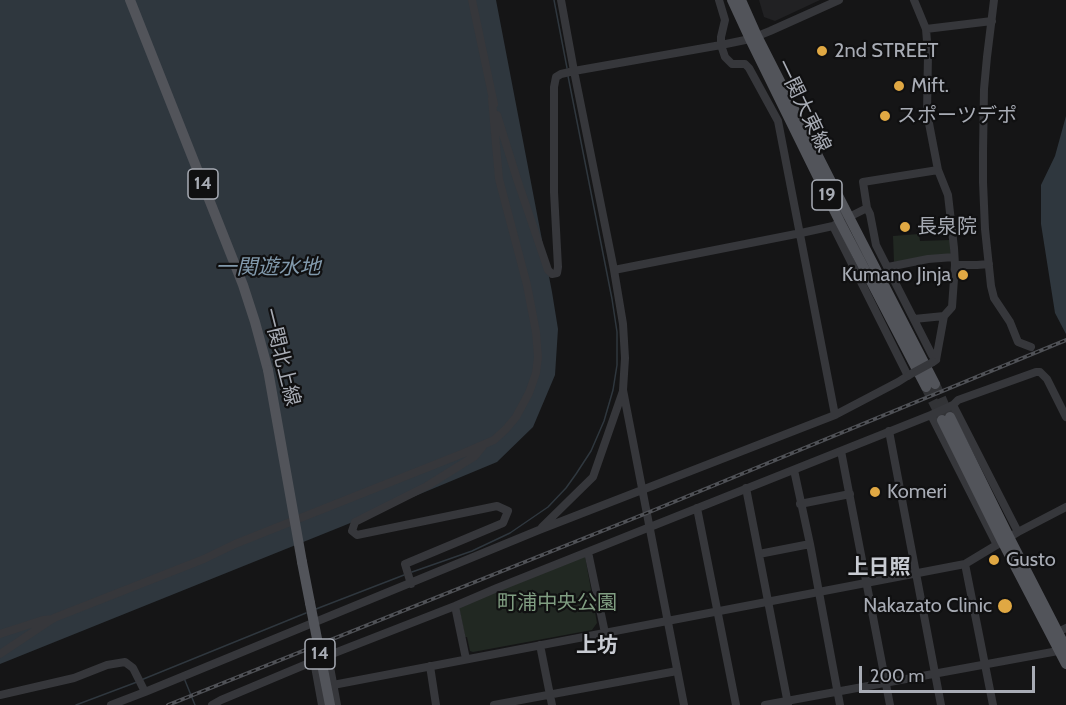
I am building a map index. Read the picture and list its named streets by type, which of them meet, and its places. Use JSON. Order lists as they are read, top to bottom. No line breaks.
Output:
{"streets":{"main road":["一関大東線","14","19","一関北上線"]},"districts":["上日照","上坊"],"water":["一関遊水地"],"parks":["町浦中央公園"],"places":["2nd STREET","Mift.","スポーツデポ","長泉院","Kumano Jinja","Komeri","Gusto","Nakazato Clinic"],"scale_bar":"200 m"}
